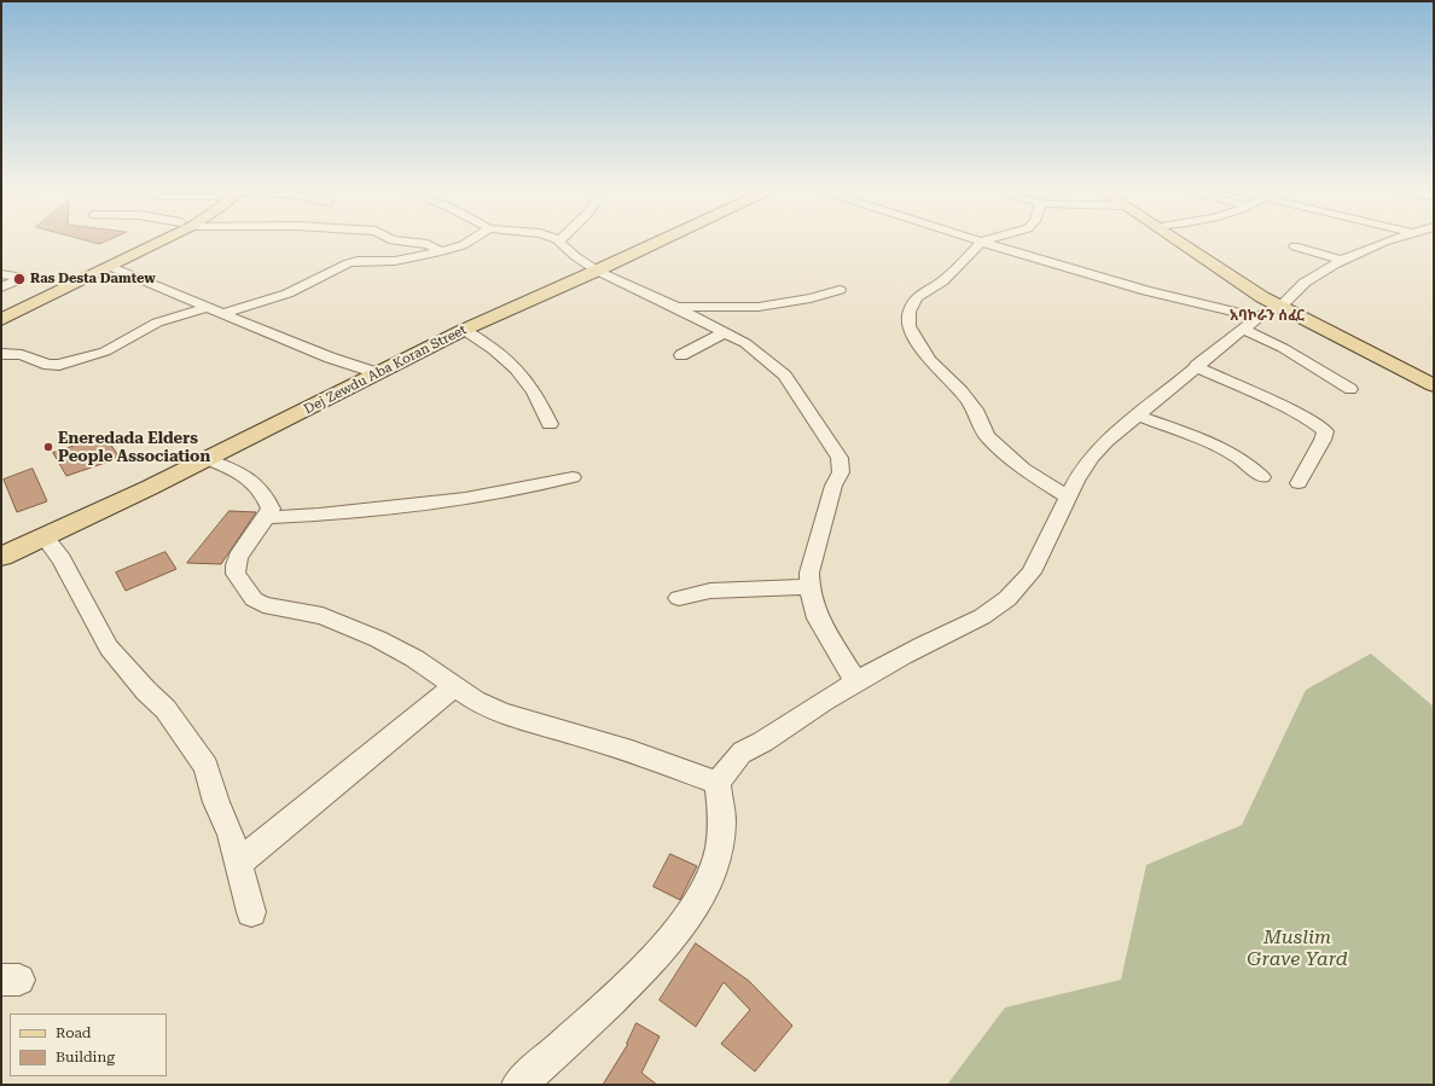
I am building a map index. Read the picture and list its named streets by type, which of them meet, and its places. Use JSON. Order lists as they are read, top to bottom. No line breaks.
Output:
{"streets":{"main road":["Dej Zewdu Aba Koran Street"]},"districts":["አባኮራን ሰፈር"],"parks":["Muslim Grave Yard"],"places":["Ras Desta Damtew","Eneredada Elders People Association"],"legend":["Road","Building"]}
